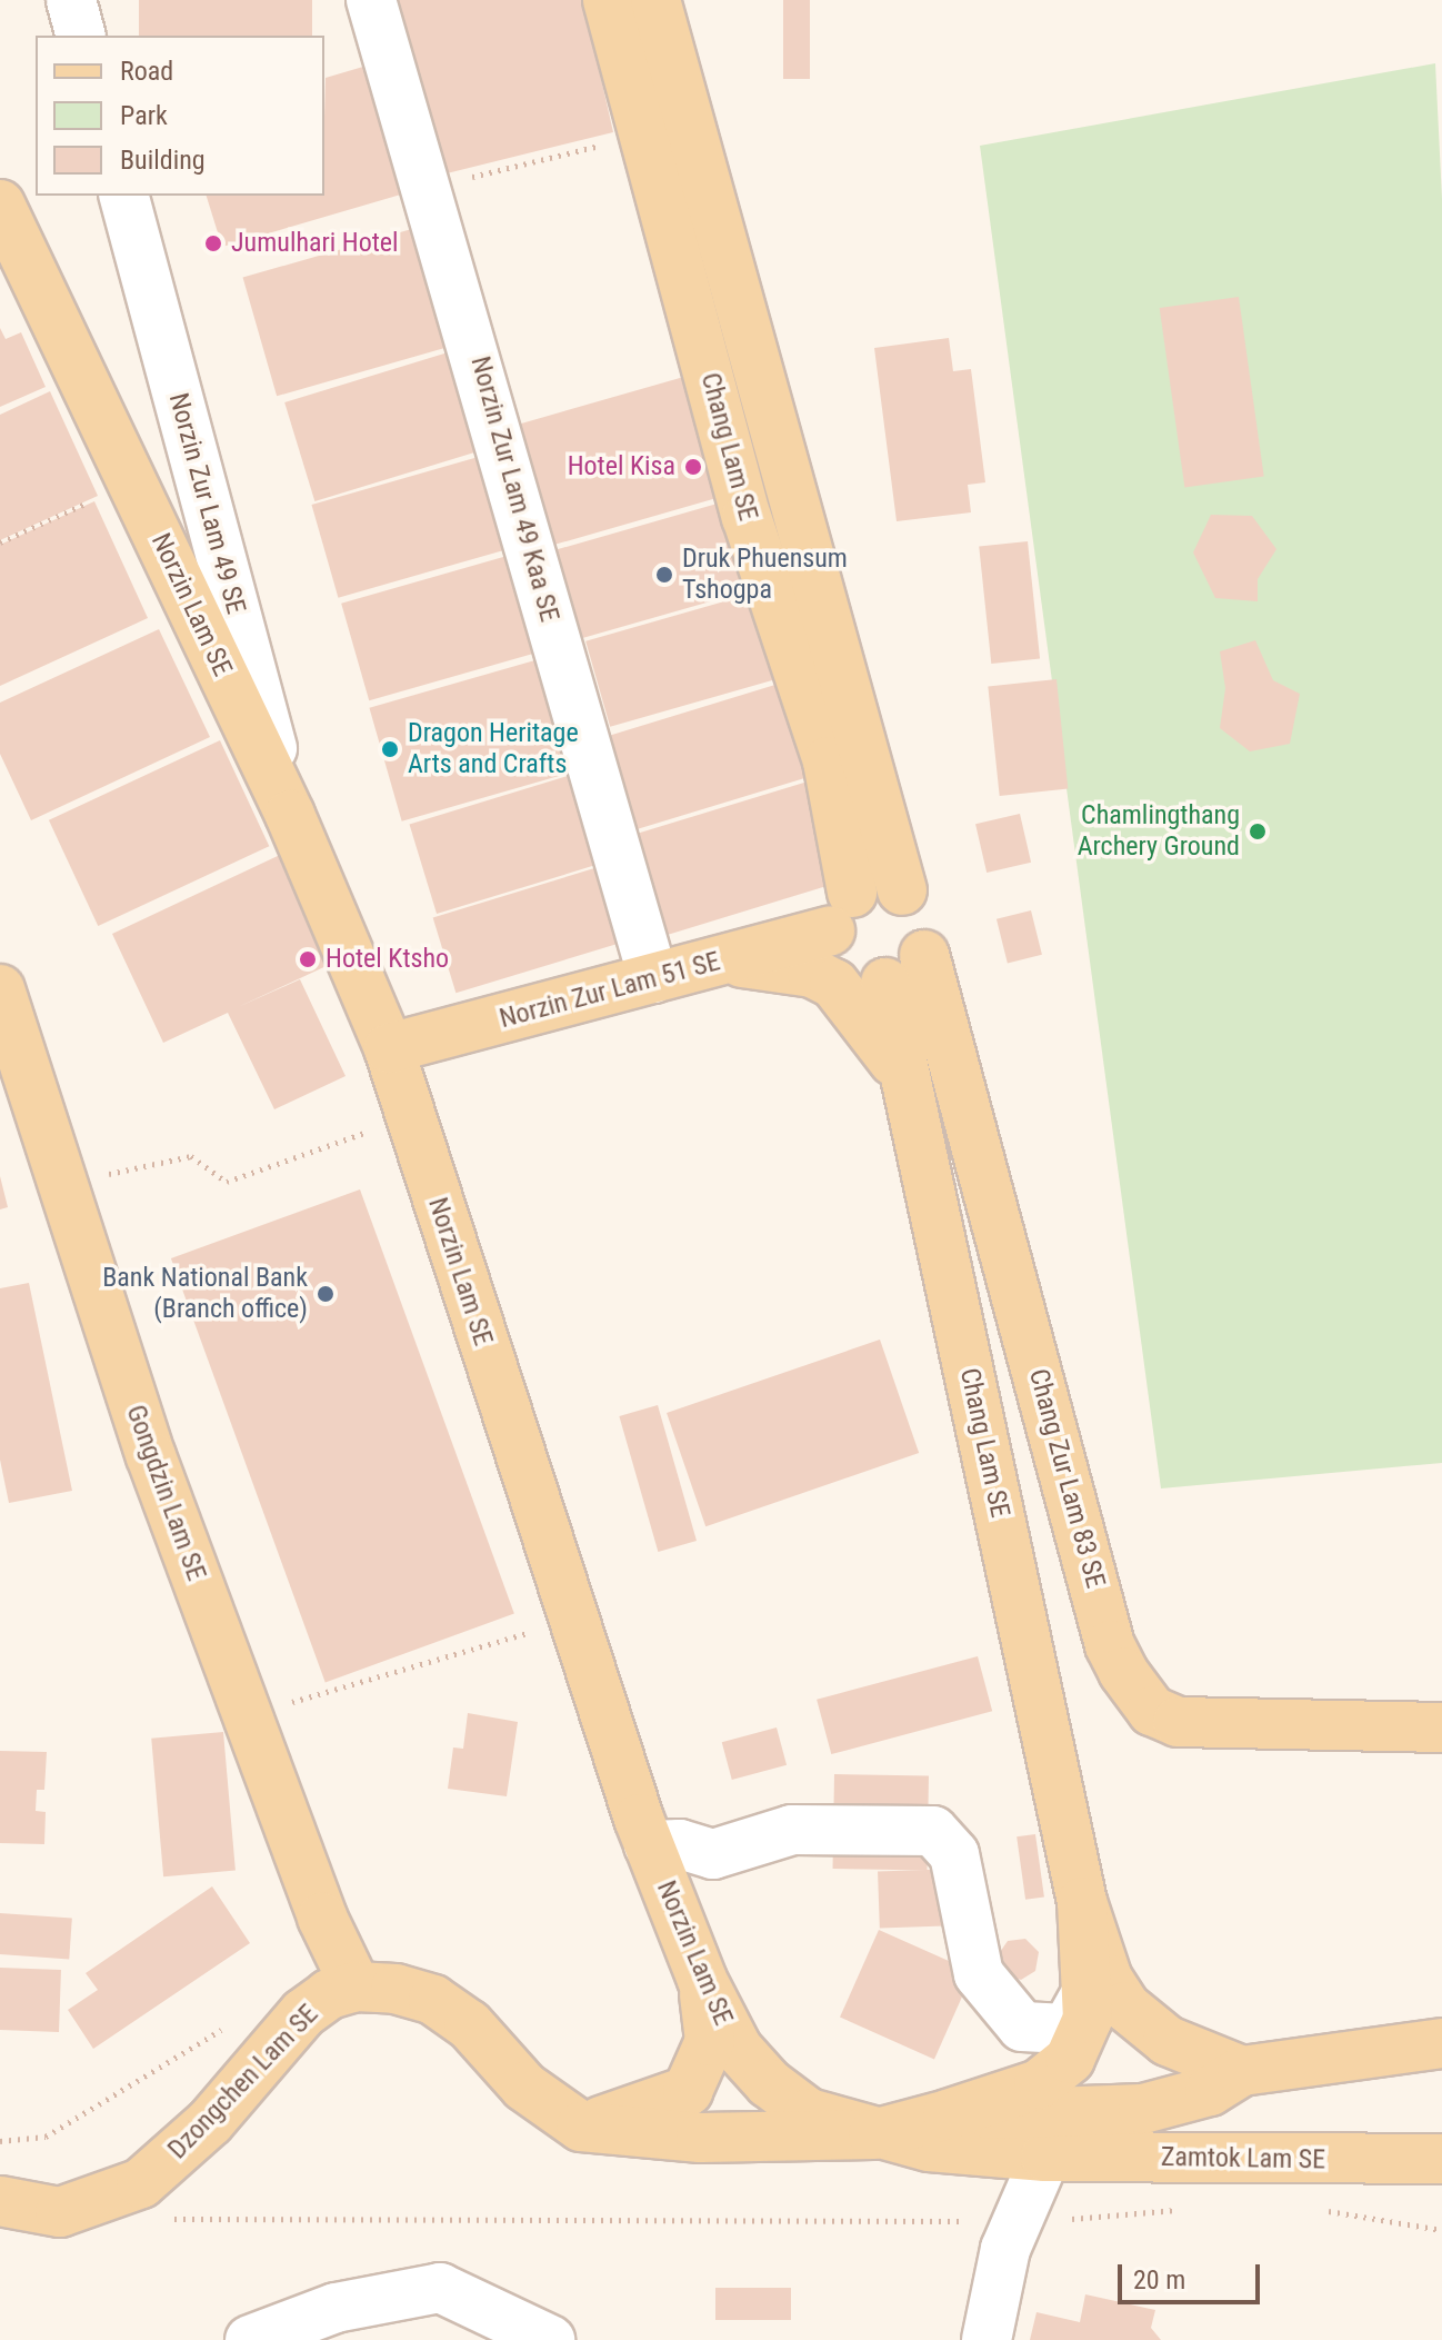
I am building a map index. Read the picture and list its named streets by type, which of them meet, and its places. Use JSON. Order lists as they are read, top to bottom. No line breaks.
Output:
{"streets":{"main road":["Chang Lam SE","Norzin Lam SE","Norzin Zur Lam 51 SE","Chang Zur Lam 83 SE","Gongdzin Lam SE","Dzongchen Lam SE","Zamtok Lam SE"],"street":["Norzin Zur Lam 49 Kaa SE","Norzin Zur Lam 49 SE"]},"crossings":[["Chang Lam SE","Norzin Zur Lam 51 SE"],["Chang Lam SE","Chang Zur Lam 83 SE"],["Norzin Zur Lam 49 Kaa SE","Norzin Zur Lam 51 SE"],["Norzin Zur Lam 49 SE","Norzin Lam SE"],["Norzin Lam SE","Norzin Zur Lam 51 SE"],["Norzin Lam SE","Dzongchen Lam SE"],["Norzin Lam SE","Zamtok Lam SE"],["Norzin Zur Lam 51 SE","Chang Zur Lam 83 SE"],["Gongdzin Lam SE","Dzongchen Lam SE"]],"places":["Jumulhari Hotel","Hotel Kisa","Druk Phuensum Tshogpa","Dragon Heritage Arts and Crafts","Chamlingthang Archery Ground","Hotel Ktsho","Bank National Bank (Branch office)"],"legend":["Road","Park","Building"],"scale_bar":"20 m"}
